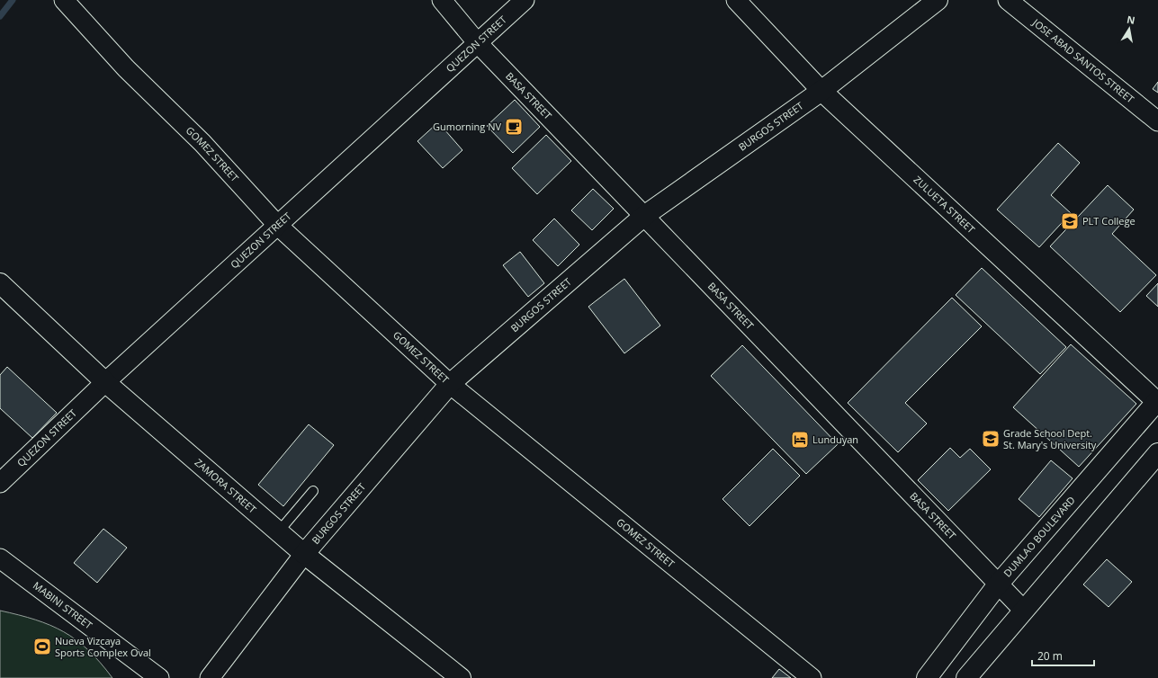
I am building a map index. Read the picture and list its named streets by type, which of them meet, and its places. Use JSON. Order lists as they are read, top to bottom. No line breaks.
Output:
{"streets":{"street":["QUEZON STREET","JOSE ABAD SANTOS STREET","BASA STREET","BURGOS STREET","GOMEZ STREET","ZULUETA STREET","ZAMORA STREET","DUMLAO BOULEVARD","MABINI STREET"]},"crossings":[["QUEZON STREET","BASA STREET"],["QUEZON STREET","GOMEZ STREET"],["QUEZON STREET","ZAMORA STREET"],["BASA STREET","BURGOS STREET"],["BASA STREET","DUMLAO BOULEVARD"],["BURGOS STREET","GOMEZ STREET"],["BURGOS STREET","ZULUETA STREET"],["BURGOS STREET","ZAMORA STREET"],["ZULUETA STREET","DUMLAO BOULEVARD"]],"places":{"cafe":["Gumorning NV"],"school or university":["PLT College","Grade School Dept. St. Mary's University"],"hotel":["Lunduyan"],"sports":["Nueva Vizcaya Sports Complex Oval"]},"scale_bar":"20 m","north":"top"}
